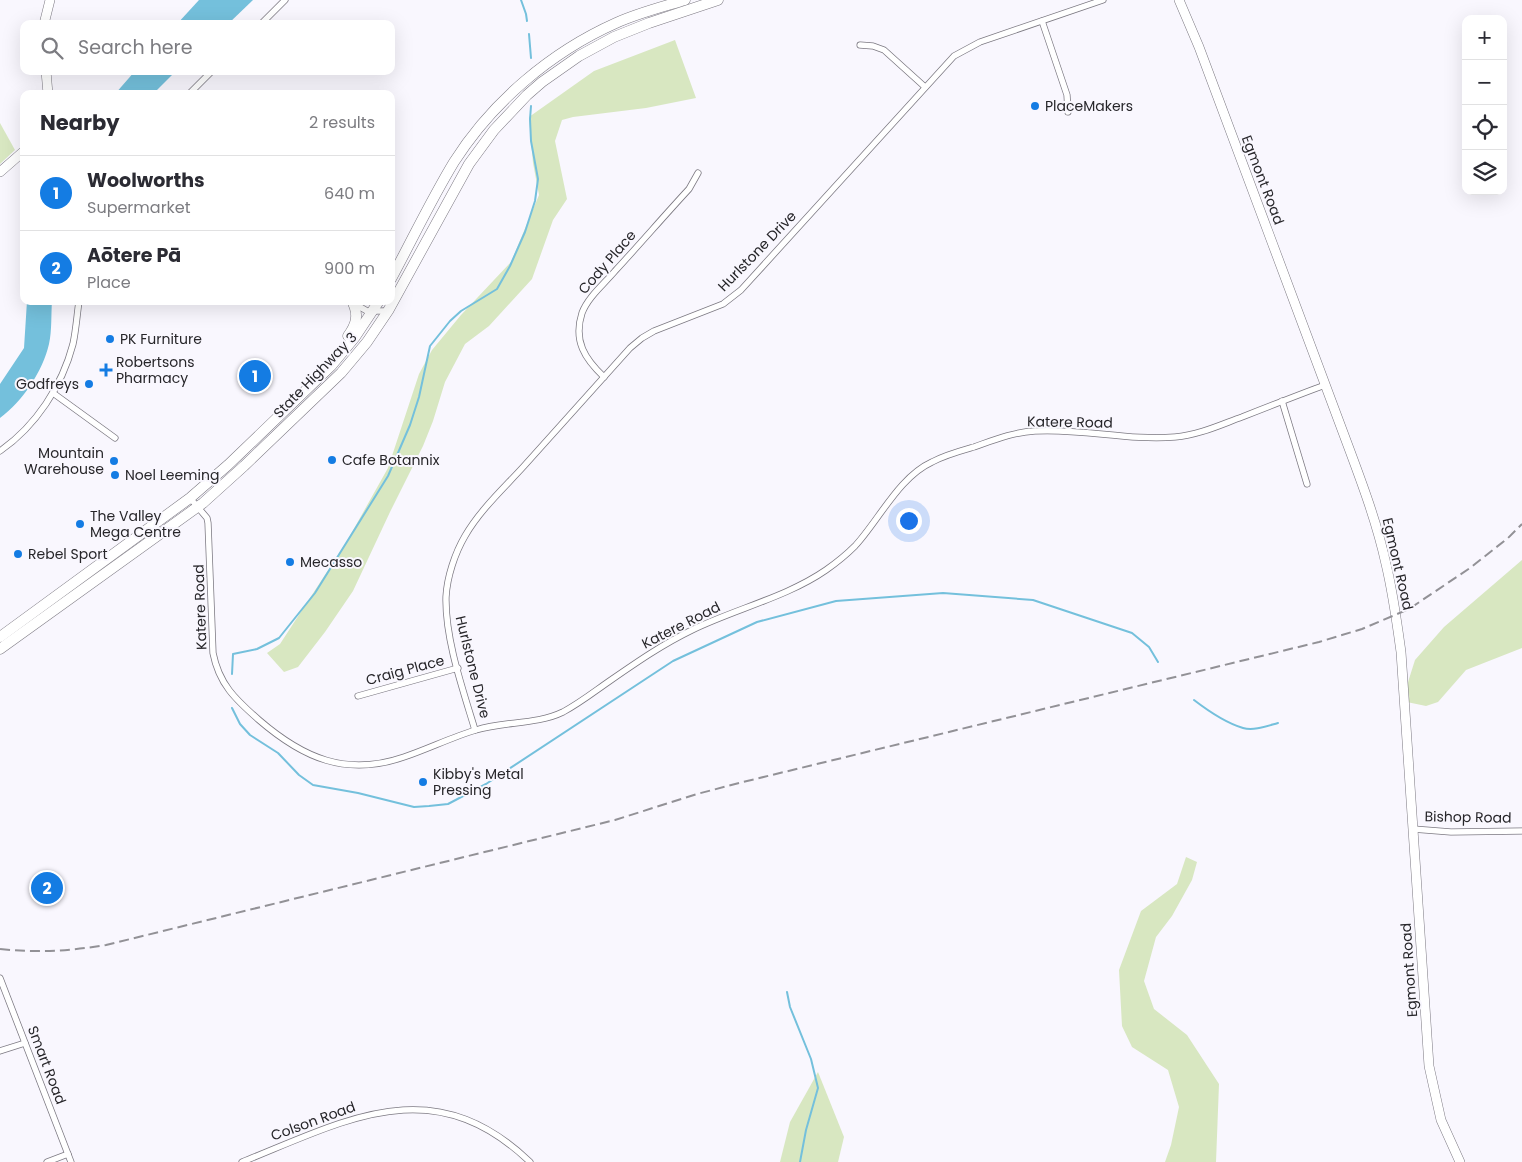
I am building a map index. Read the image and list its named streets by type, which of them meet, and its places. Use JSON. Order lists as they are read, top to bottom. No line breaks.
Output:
{"streets":{"highway":["State Highway 3"],"main road":["Egmont Road"],"street":["Hurlstone Drive","Cody Place","Katere Road","Craig Place","Bishop Road","Smart Road","Colson Road"]},"crossings":[["Egmont Road","Katere Road"],["Egmont Road","Bishop Road"],["Hurlstone Drive","Cody Place"],["Hurlstone Drive","Katere Road"],["Hurlstone Drive","Craig Place"],["State Highway 3","Katere Road"]],"places":{"other":["PlaceMakers","PK Furniture","Godfreys","Cafe Botannix","Mountain Warehouse","Noel Leeming","The Valley Mega Centre","Rebel Sport","Mecasso","Kibby's Metal Pressing"],"health":["Robertsons Pharmacy"]},"page":{"map_buttons":["+","−"],"search":"Search here","heading":["Nearby","2 results"],"list":[{"mark":"1","name":"Woolworths","note":"Supermarket","value":"640 m"},{"mark":"2","name":"Aōtere Pā","note":"Place","value":"900 m"}],"pins":["1","2"]}}
